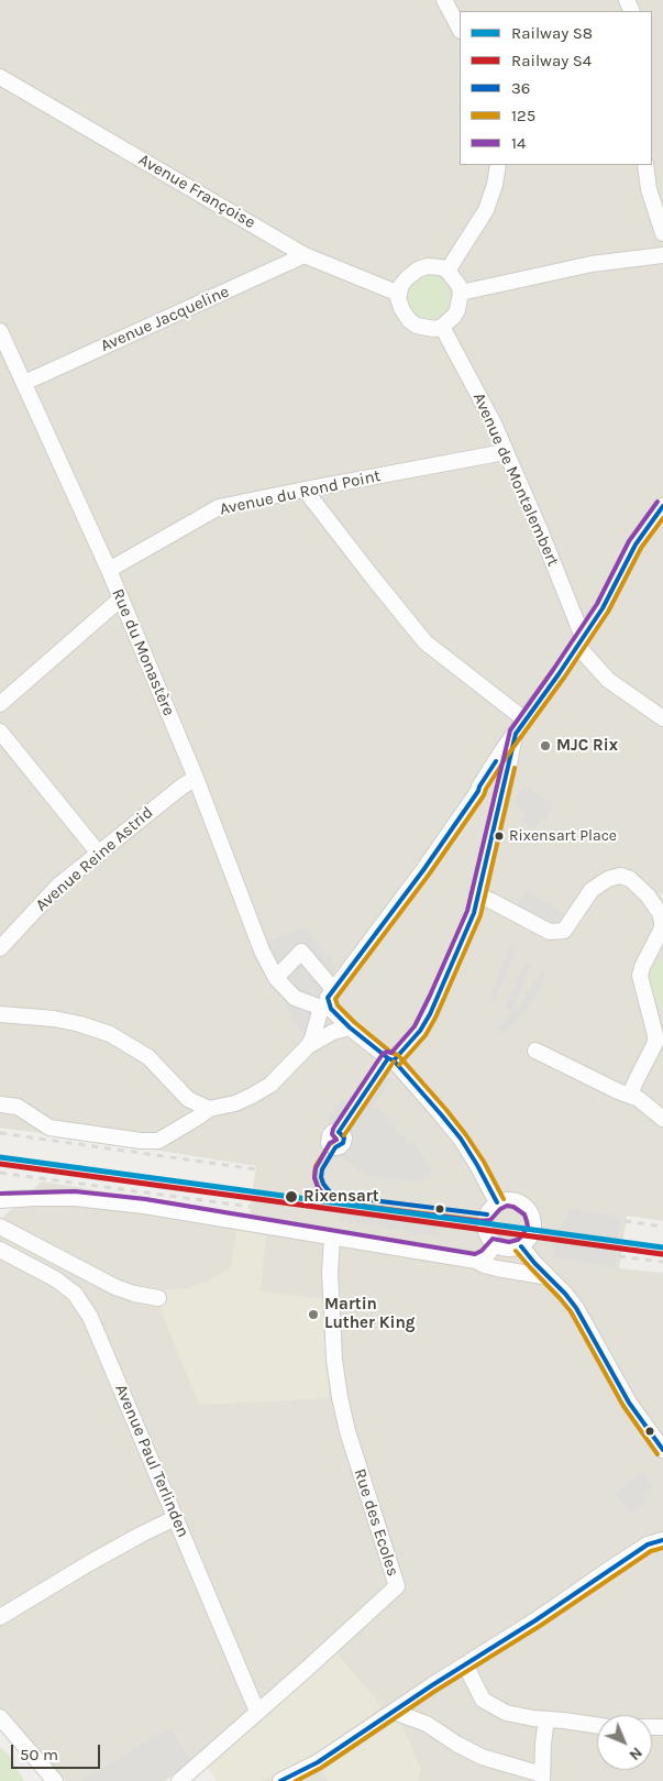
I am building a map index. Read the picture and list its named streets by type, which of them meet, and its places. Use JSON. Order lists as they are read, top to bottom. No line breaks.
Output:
{"streets":{"street":["Avenue Françoise","Avenue Jacqueline","Avenue de Montalembert","Avenue du Rond Point","Rue du Monastère","Avenue Reine Astrid","Avenue Paul Terlinden","Rue des Ecoles"]},"crossings":[["Avenue Françoise","Avenue Jacqueline"],["Avenue Françoise","Avenue de Montalembert"],["Avenue Jacqueline","Rue du Monastère"],["Avenue de Montalembert","Avenue du Rond Point"],["Avenue du Rond Point","Rue du Monastère"],["Rue du Monastère","Avenue Reine Astrid"],["Avenue Paul Terlinden","Rue des Ecoles"]],"places":["MJC Rix","Rixensart Place","Rixensart","Martin Luther King"],"lines":["transit line 14","transit line 36","transit line 125","rail line S8","rail line S4"],"legend":["Railway S8","Railway S4","36","125","14"],"scale_bar":"50 m","north":"bottom right"}
